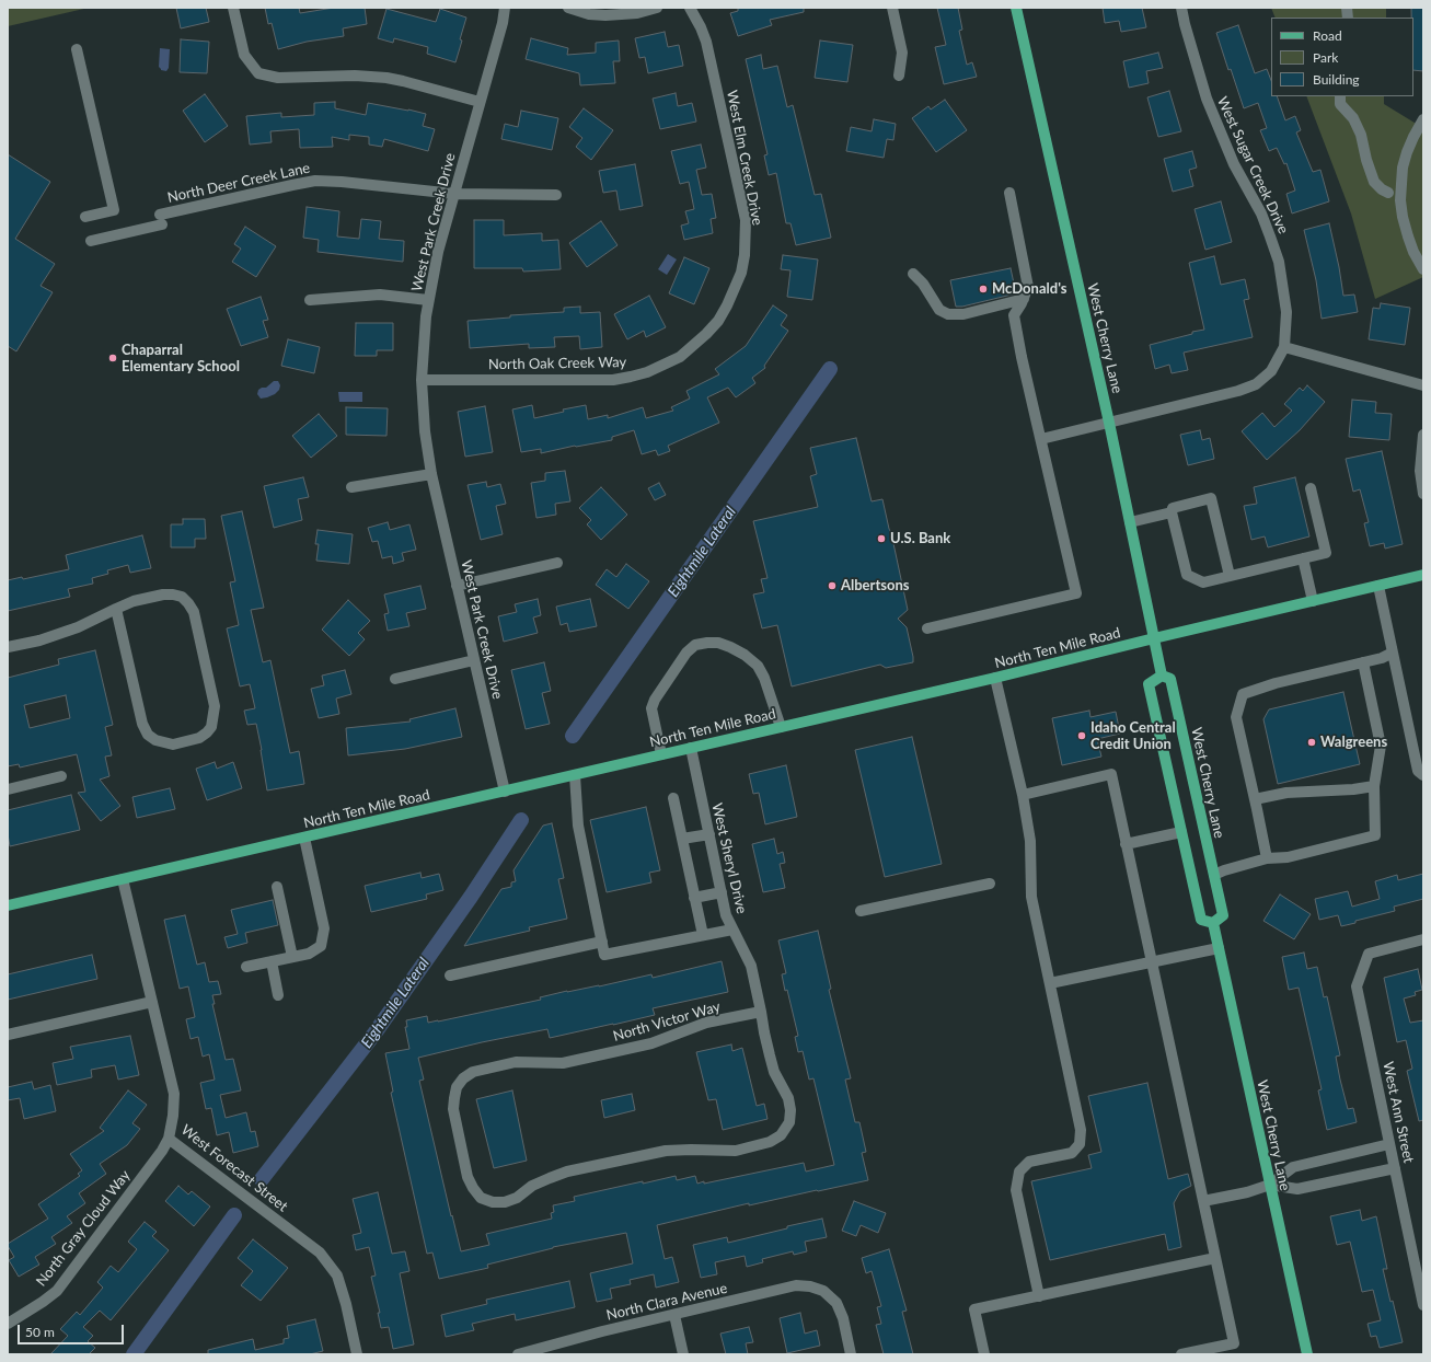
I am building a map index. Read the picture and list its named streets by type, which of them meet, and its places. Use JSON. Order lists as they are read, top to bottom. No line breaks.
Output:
{"streets":{"main road":["West Cherry Lane","North Ten Mile Road"],"street":["West Elm Creek Drive","West Sugar Creek Drive","North Deer Creek Lane","West Park Creek Drive","North Oak Creek Way","West Sheryl Drive","North Victor Way","West Ann Street","West Forecast Street","North Gray Cloud Way","North Clara Avenue"]},"crossings":[["West Elm Creek Drive","North Oak Creek Way"],["West Sugar Creek Drive","West Cherry Lane"],["North Deer Creek Lane","West Park Creek Drive"],["West Park Creek Drive","North Oak Creek Way"],["West Park Creek Drive","North Ten Mile Road"],["West Cherry Lane","North Ten Mile Road"],["North Ten Mile Road","West Sheryl Drive"],["North Ten Mile Road","West Forecast Street"],["West Sheryl Drive","North Victor Way"],["West Forecast Street","North Gray Cloud Way"]],"water":["Eightmile Lateral"],"places":["McDonald's","Chaparral Elementary School","U.S. Bank","Albertsons","Idaho Central Credit Union","Walgreens"],"legend":["Road","Park","Building"],"scale_bar":"50 m"}
